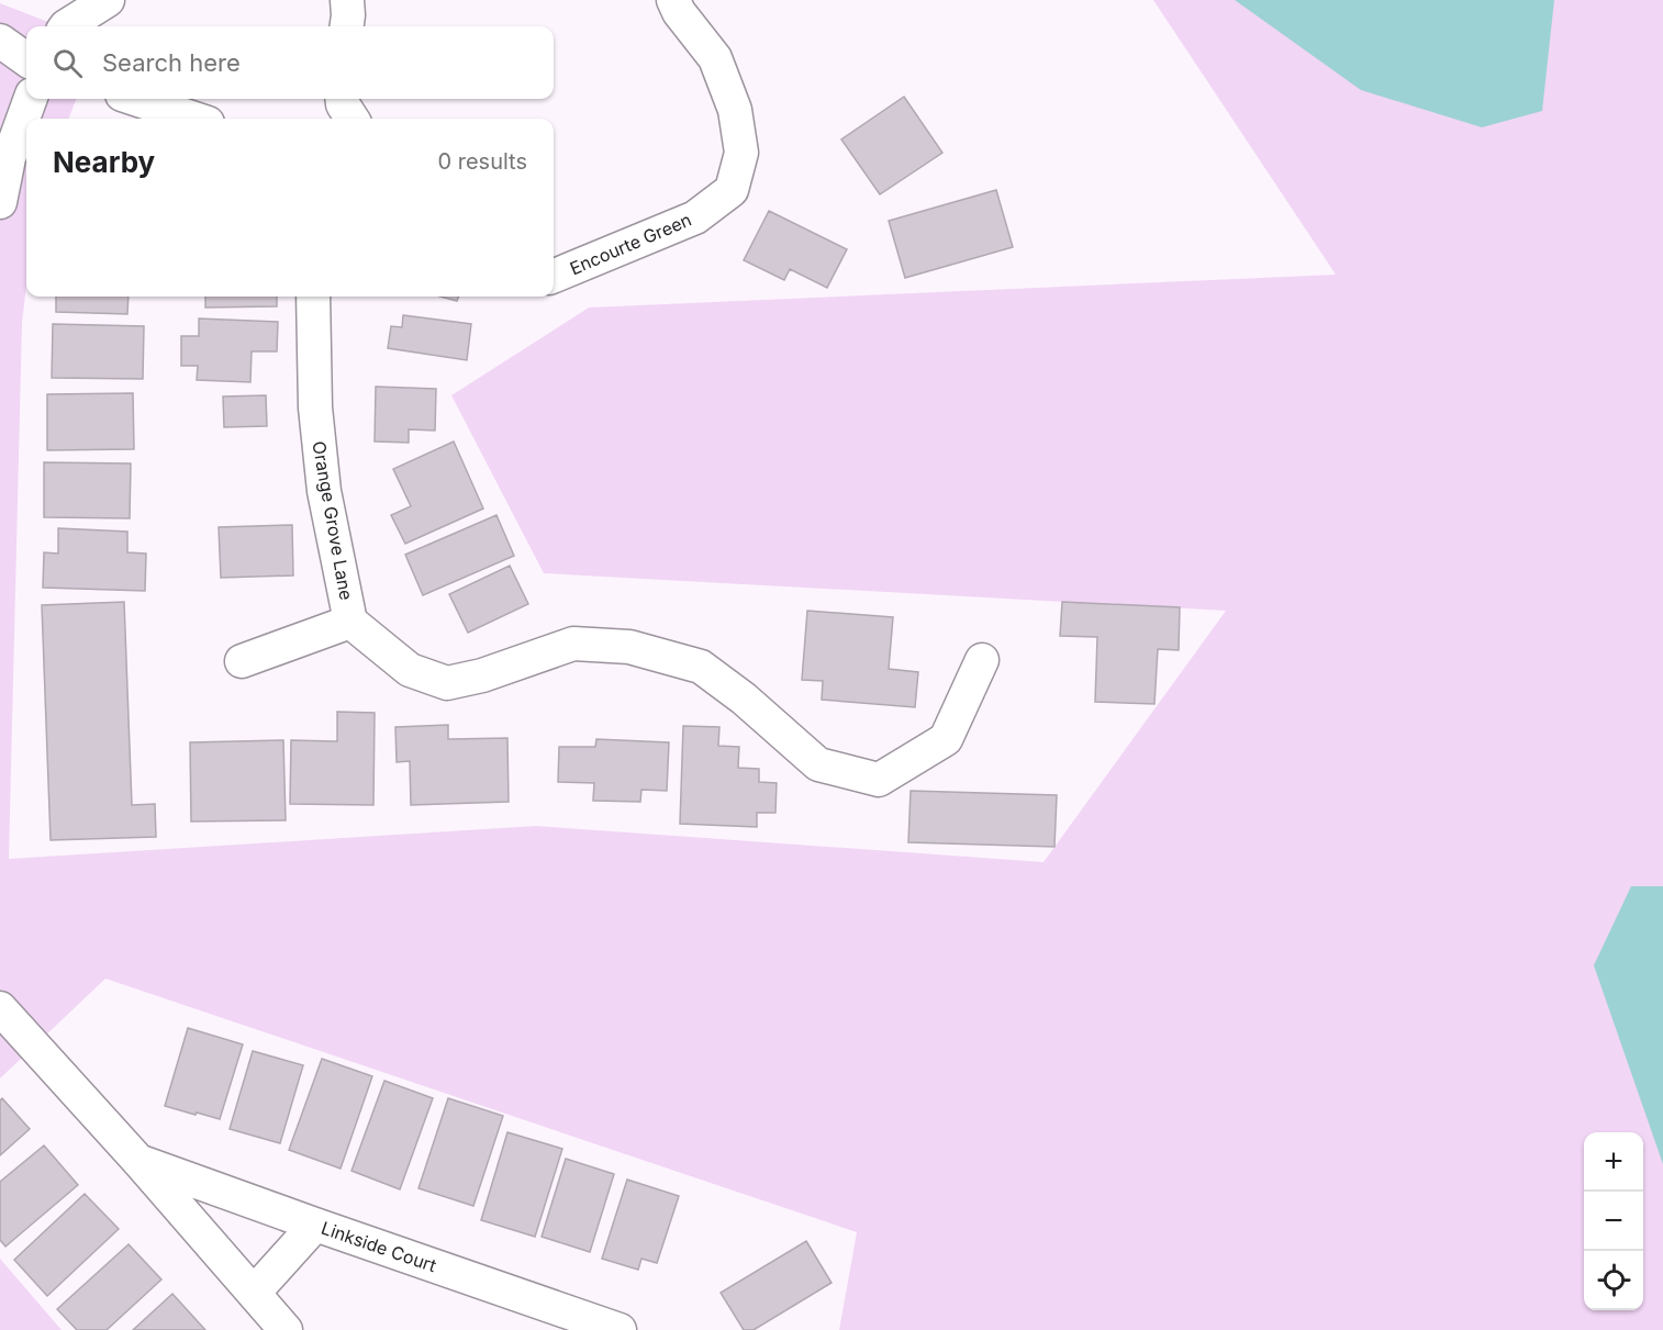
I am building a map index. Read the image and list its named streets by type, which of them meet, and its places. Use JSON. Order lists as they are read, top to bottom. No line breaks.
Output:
{"streets":{"street":["Encourte Green","Orange Grove Lane","Linkside Court"]},"page":{"search":"Search here","heading":["Nearby","0 results"],"map_buttons":["+","−"]}}
